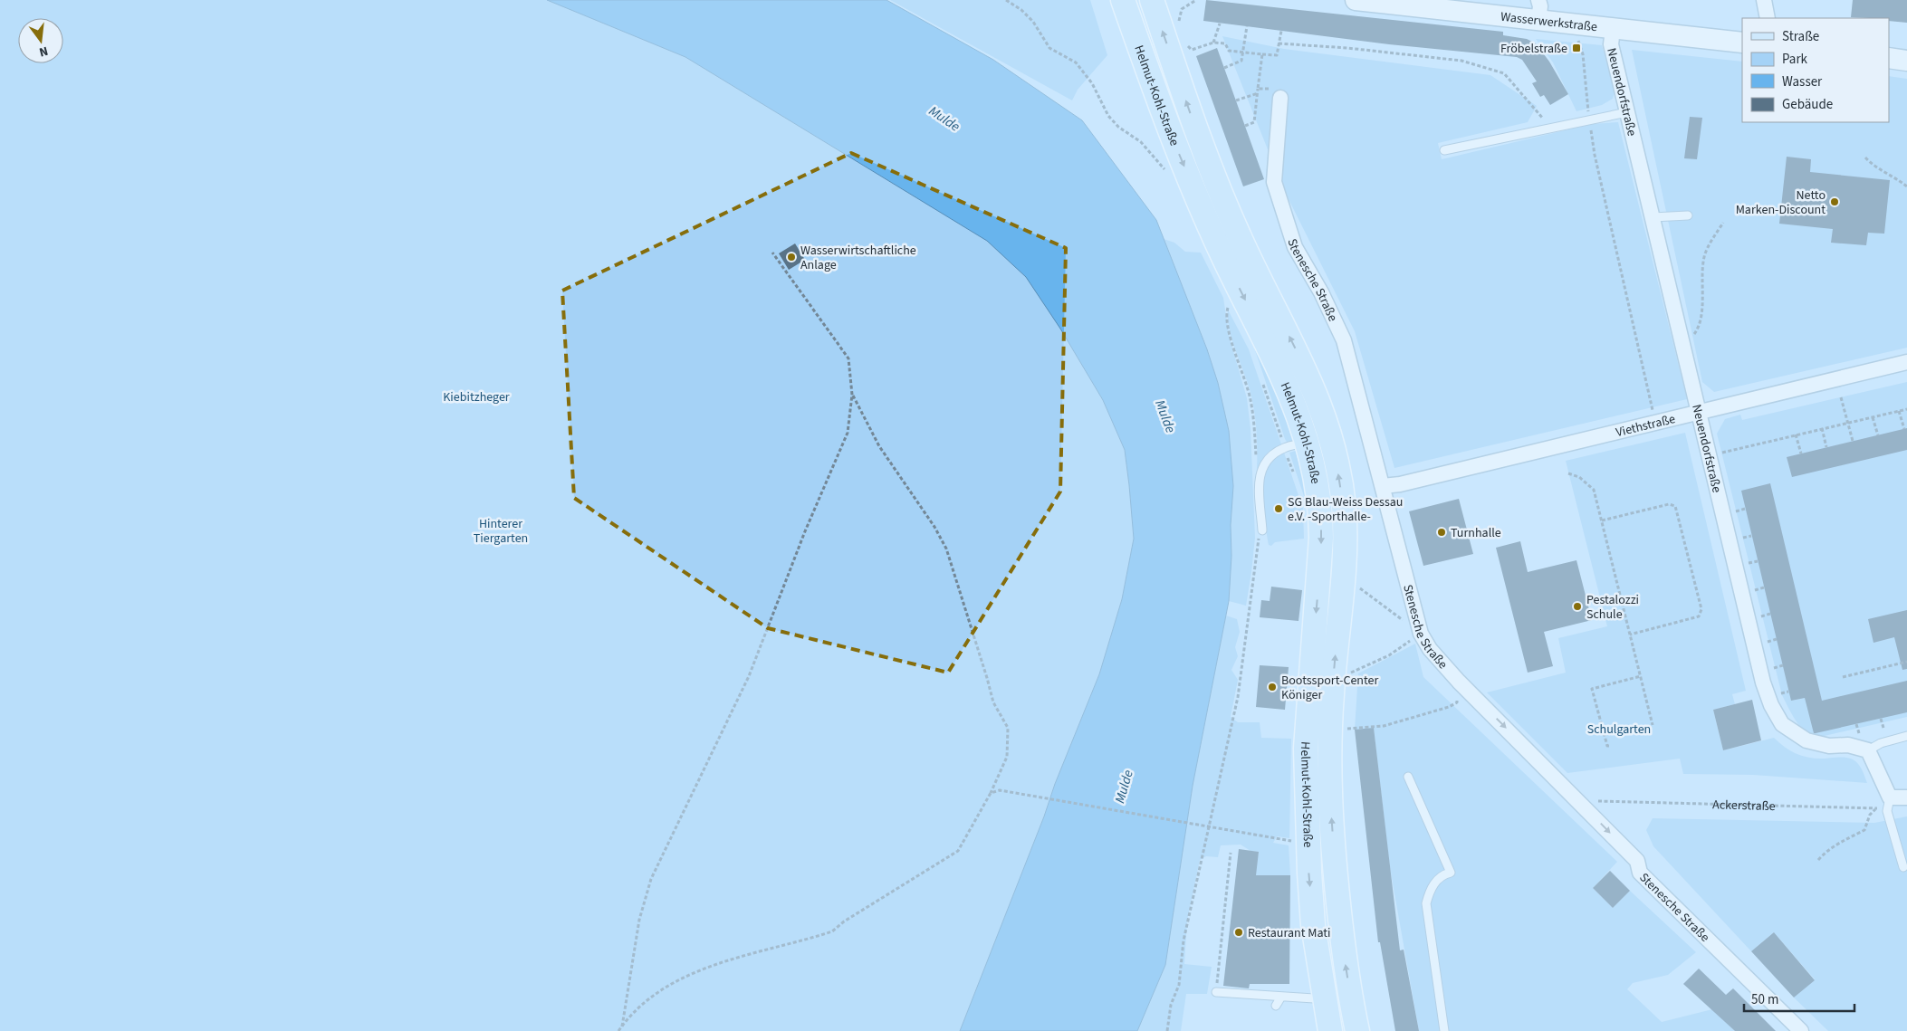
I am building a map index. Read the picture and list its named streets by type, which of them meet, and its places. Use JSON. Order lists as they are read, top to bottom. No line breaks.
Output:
{"streets":{"main road":["Helmut-Kohl-Straße"],"street":["Wasserwerkstraße","Neuendorfstraße","Stenesche Straße","Viethstraße"],"path":["Ackerstraße"]},"crossings":[["Wasserwerkstraße","Neuendorfstraße"],["Neuendorfstraße","Viethstraße"],["Stenesche Straße","Viethstraße"],["Stenesche Straße","Ackerstraße"]],"one_way":["Stenesche Straße"],"water":["Mulde"],"parks":["Kiebitzheger","Hinterer Tiergarten","Schulgarten"],"places":{"transit":["Fröbelstraße"],"other":["Netto Marken-Discount","Wasserwirtschaftliche Anlage","SG Blau-Weiss Dessau e.V. -Sporthalle-","Turnhalle","Pestalozzi Schule","Bootssport-Center Königer","Restaurant Mati"]},"legend":["Straße","Park","Wasser","Gebäude"],"scale_bar":"50 m","north":"bottom"}
